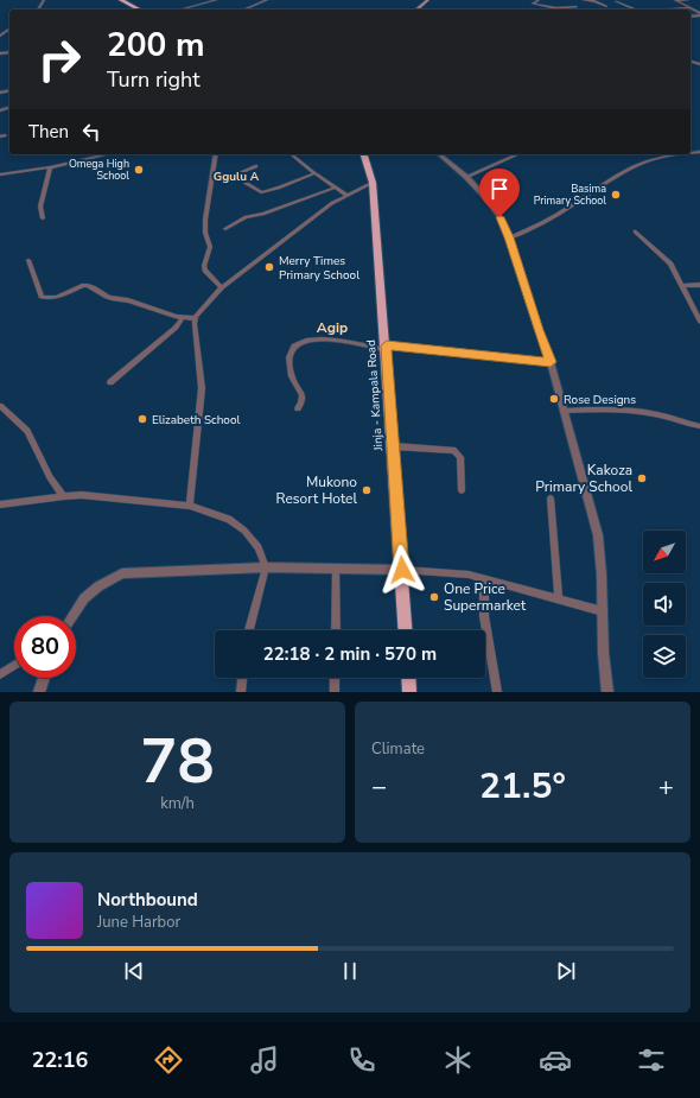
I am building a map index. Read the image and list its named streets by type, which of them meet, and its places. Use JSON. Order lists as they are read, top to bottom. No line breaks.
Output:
{"streets":{"highway":["Jinja - Kampala Road"]},"districts":["Ggulu A","Agip"],"places":["Omega High School","Basima Primary School","Merry Times Primary School","Rose Designs","Elizabeth School","Kakoza Primary School","Mukono Resort Hotel","One Price Supermarket"],"north":"bottom left","page":{"turn":["200 m","Turn right"],"then":"Then","limit":"80","trip":"22:18 · 2 min · 570 m","tile":[["78","km/h"],"Climate"],"heat":["−","21.5°","+"],"song":["Northbound","June Harbor"],"tabs":"22:16"}}
